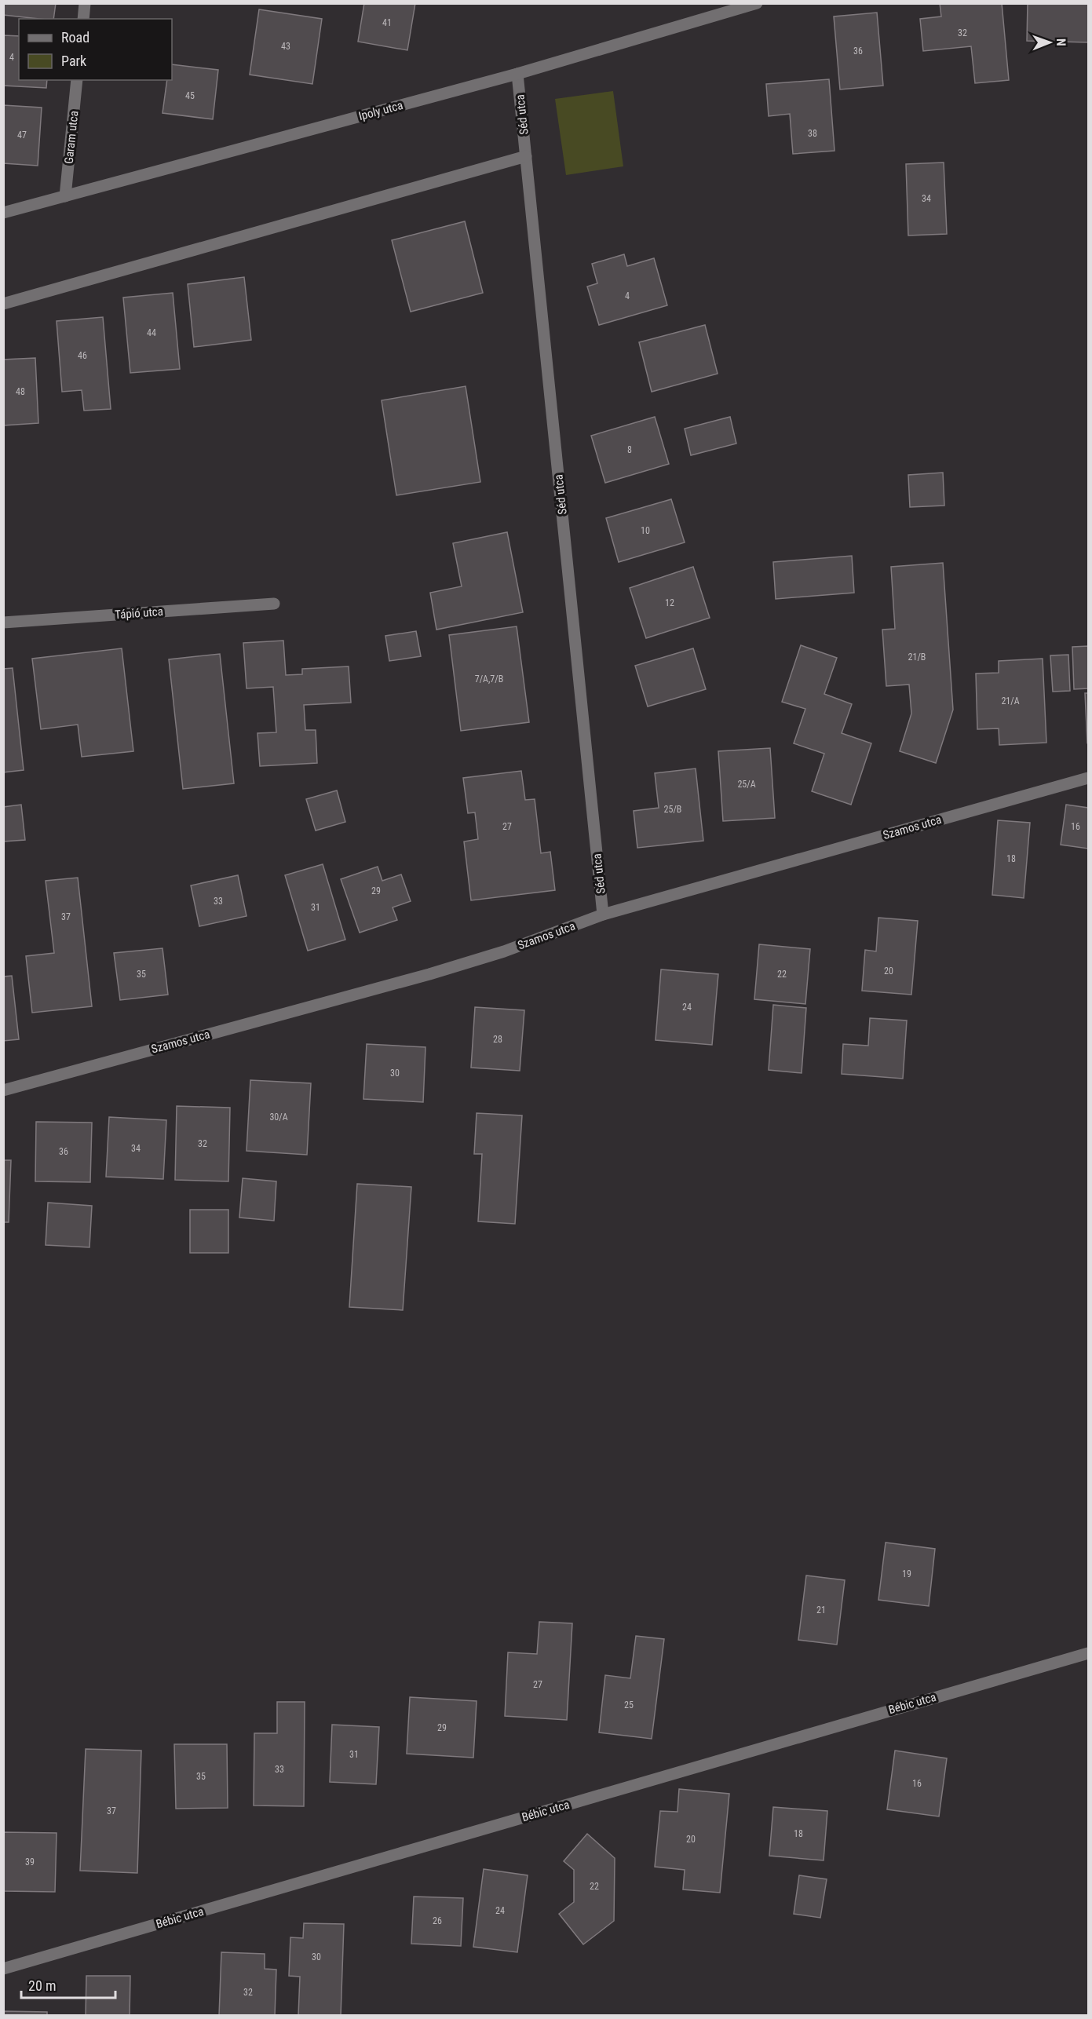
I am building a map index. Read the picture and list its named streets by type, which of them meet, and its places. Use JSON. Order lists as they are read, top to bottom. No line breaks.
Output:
{"streets":{"street":["Ipoly utca","Séd utca","Garam utca","Tápió utca","Szamos utca","Bébic utca"]},"crossings":[["Ipoly utca","Séd utca"],["Ipoly utca","Garam utca"],["Séd utca","Szamos utca"]],"house_numbers":["41","32","43","36","4","45","38","47","34","4","44","46","48","8","10","12","21/B","7/A,7/B","21/A","25/A","25/B","27","16","18","29","33","31","37","20","35","22","24","28","30","30/A","32","34","36","19","21","27","25","29","31","33","35","16","37","18","20","39","22","24","26","30","32"],"legend":["Road","Park"],"scale_bar":"20 m","north":"right"}
